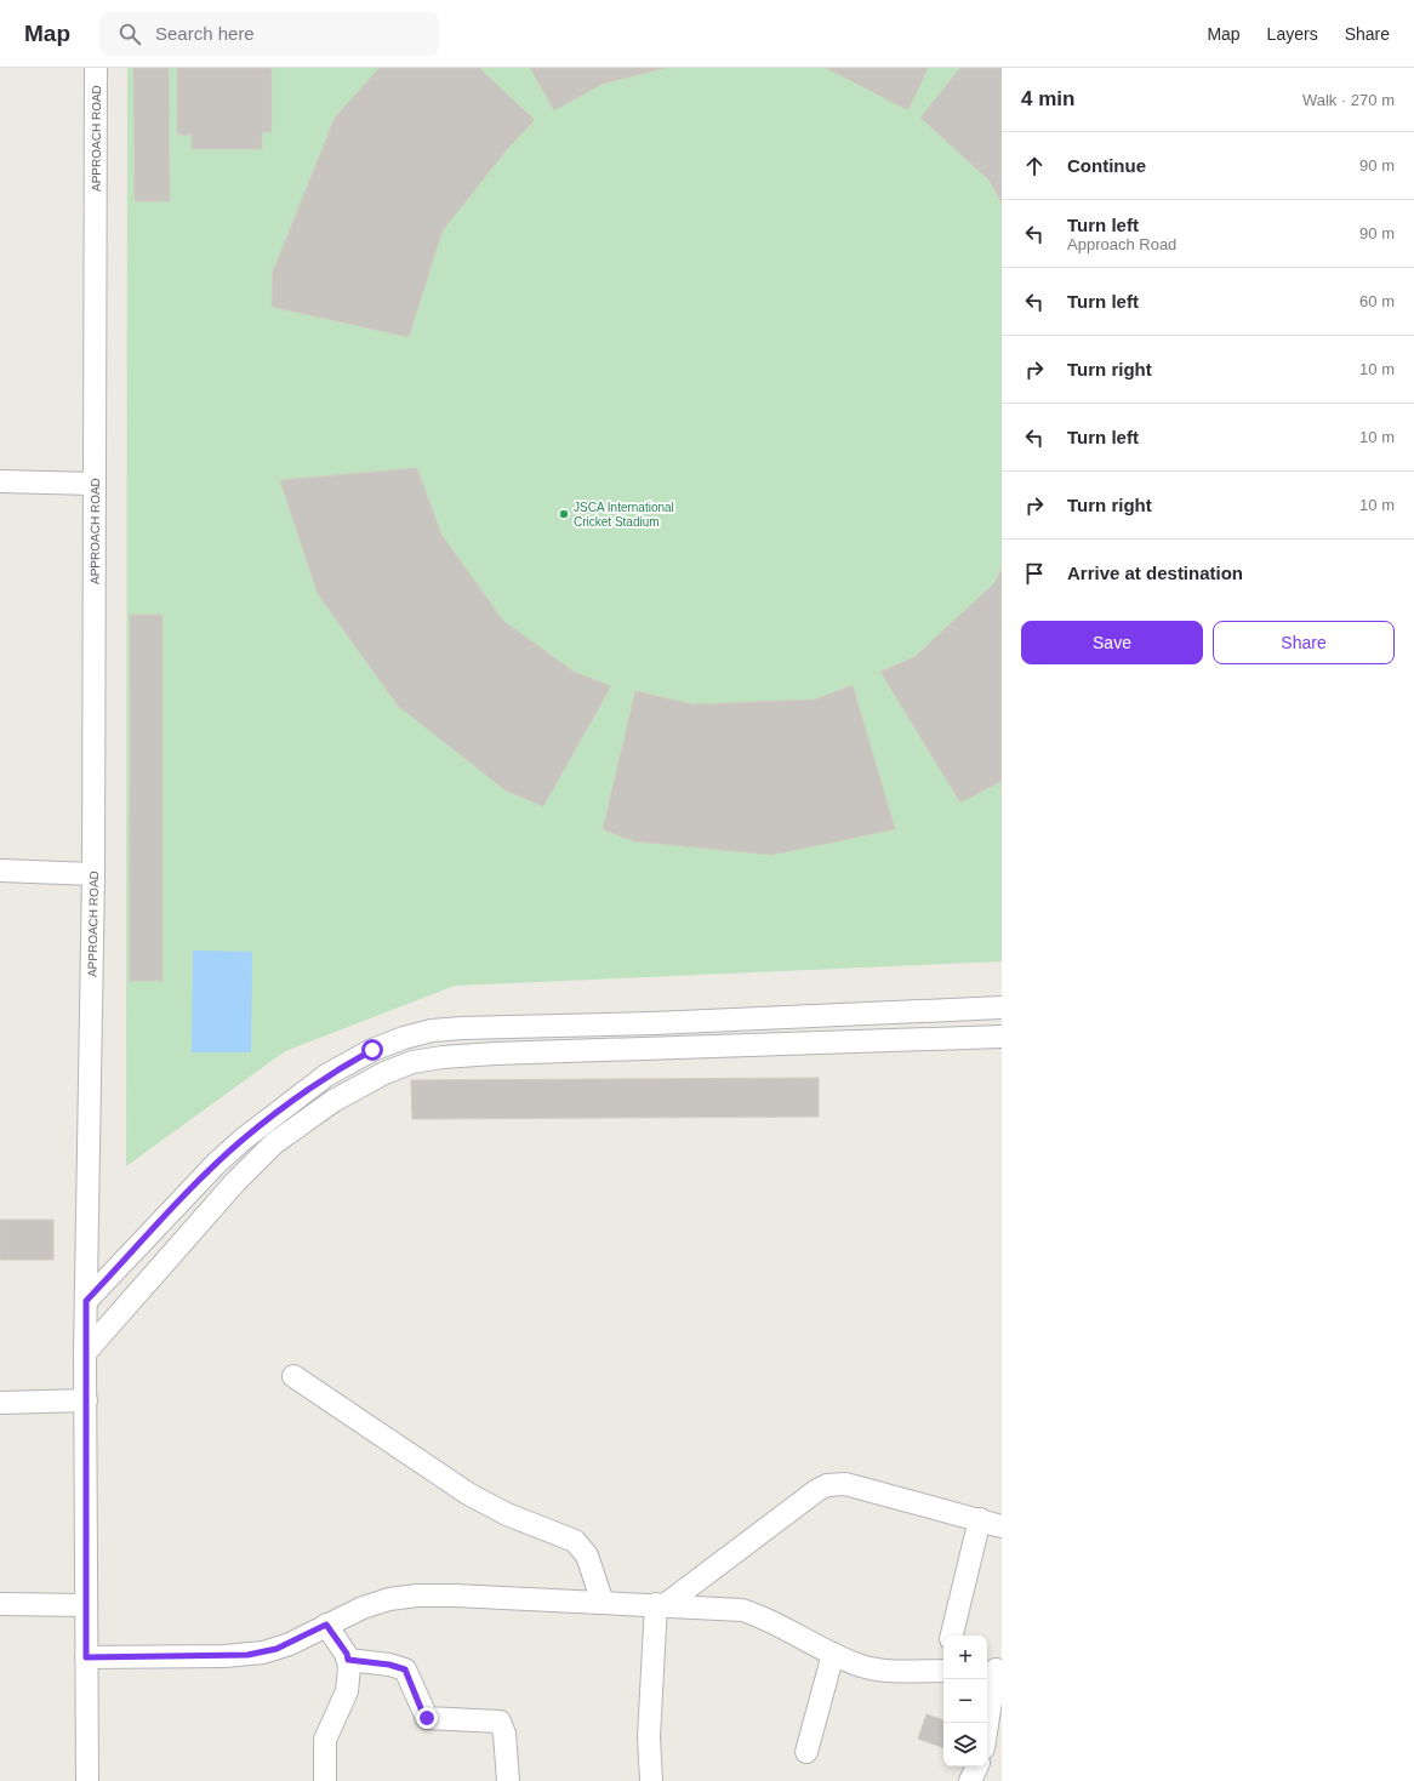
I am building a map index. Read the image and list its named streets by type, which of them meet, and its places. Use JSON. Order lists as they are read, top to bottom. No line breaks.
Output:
{"streets":{"street":["APPROACH ROAD"]},"places":["JSCA International Cricket Stadium"],"page":{"header":"Map","search":"Search here","nav":["Map","Layers","Share"],"heading":["4 min","Walk · 270 m"],"list":[["Continue","90 m"],["Turn left","Approach Road","90 m"],["Turn left","60 m"],["Turn right","10 m"],["Turn left","10 m"],["Turn right","10 m"],"Arrive at destination"],"buttons":["Save","Share"],"map_buttons":["+","−"]}}
